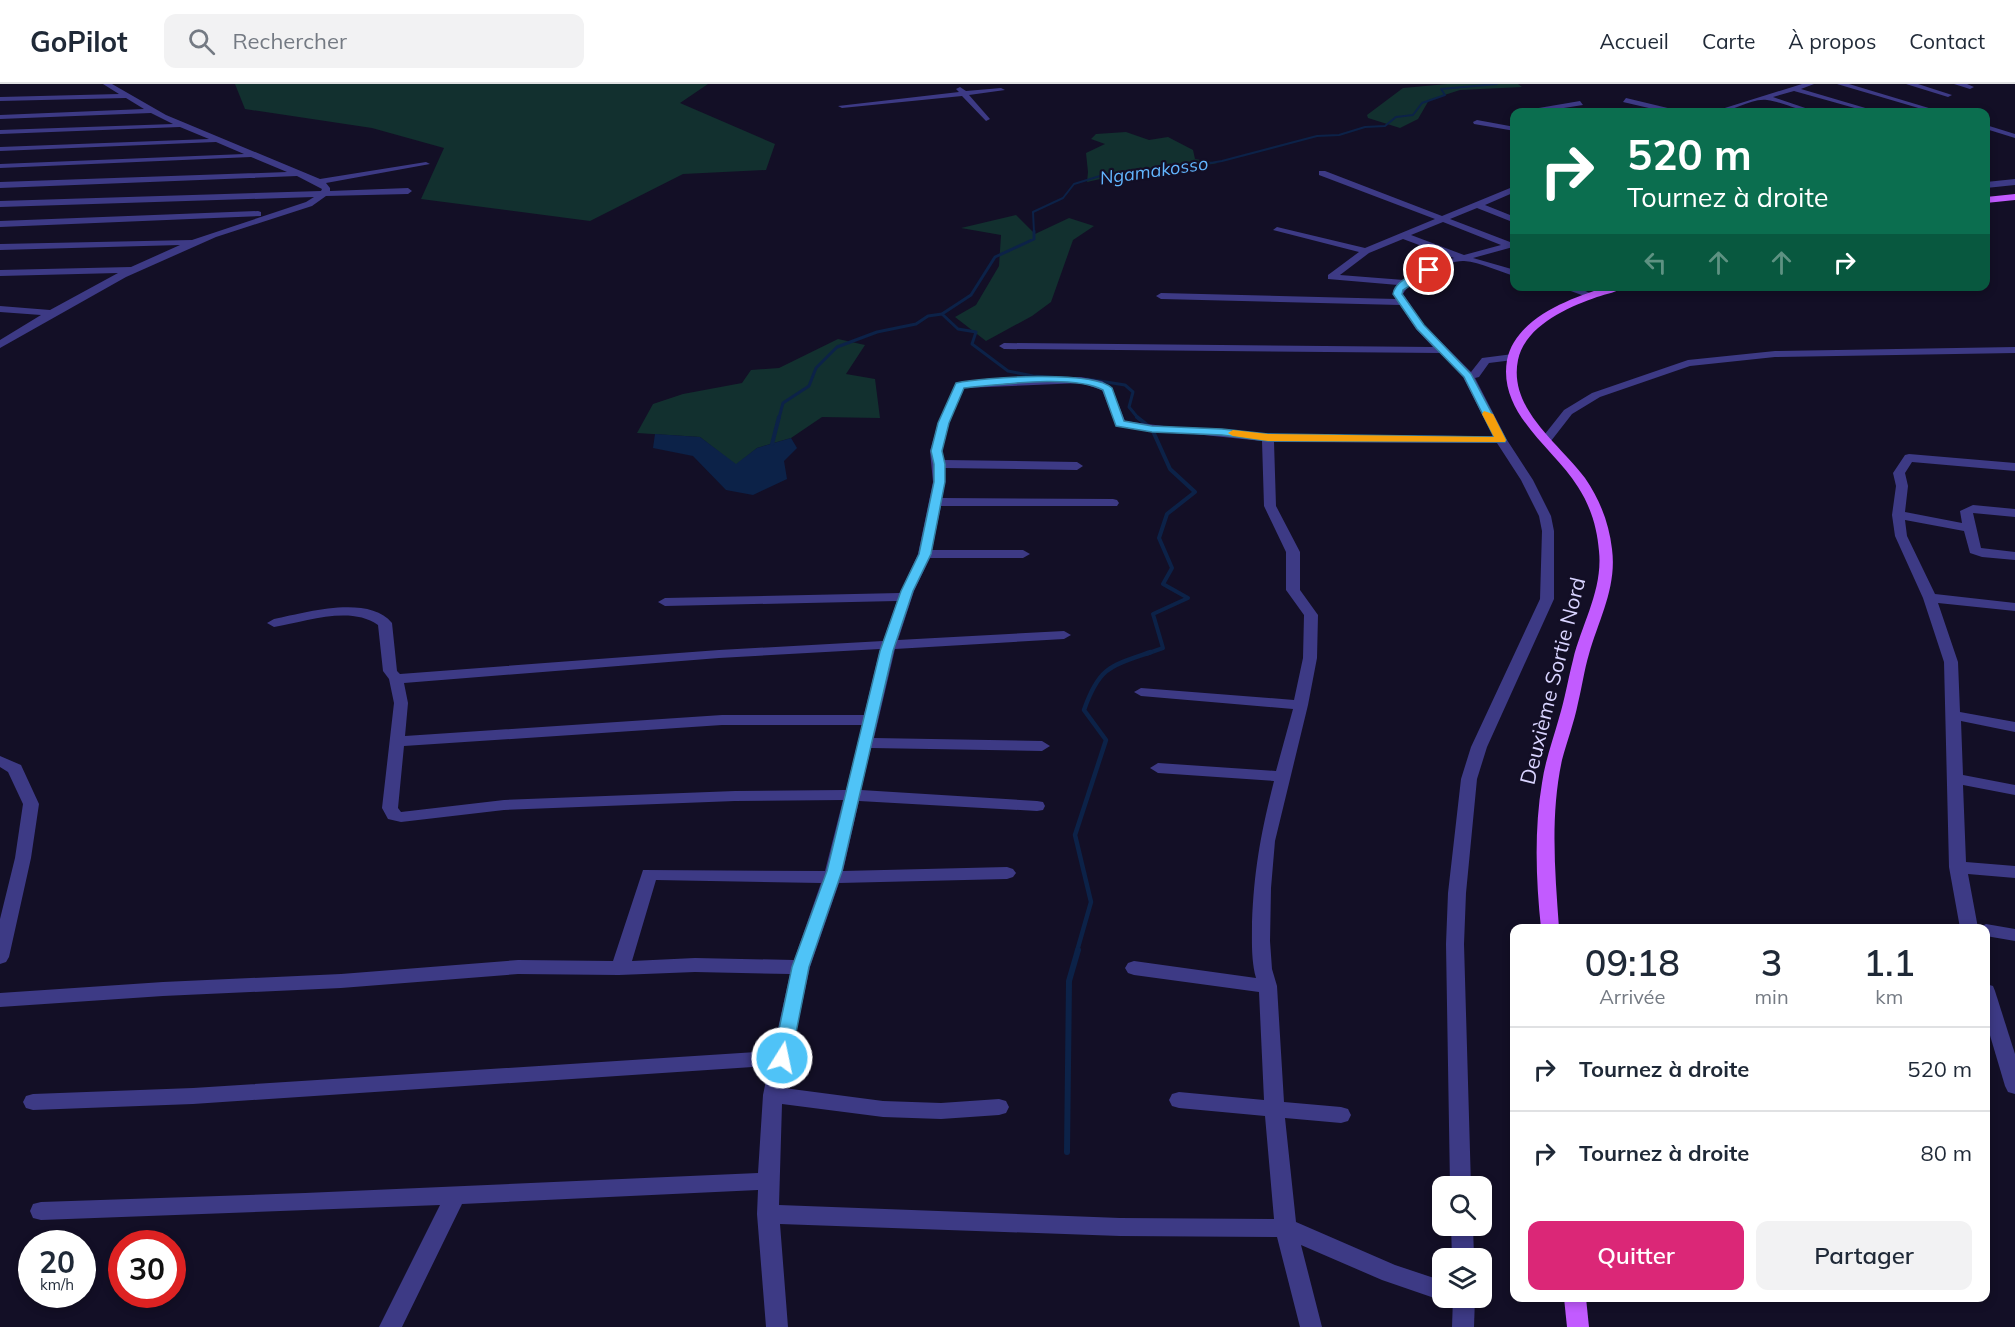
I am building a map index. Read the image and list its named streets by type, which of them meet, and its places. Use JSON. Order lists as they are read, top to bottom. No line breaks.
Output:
{"streets":{"main road":["Deuxième Sortie Nord"]},"water":["Ngamakosso"],"page":{"header":"GoPilot","search":"Rechercher","nav":["Accueil","Carte","À propos","Contact"],"turn":["520 m","Tournez à droite"],"eta":["09:18","Arrivée","3","min","1.1","km"],"list":[{"name":"Tournez à droite","value":"520 m"},{"name":"Tournez à droite","value":"80 m"}],"buttons":["Quitter","Partager"],"speed":"20 km/h","limit":"30"}}
